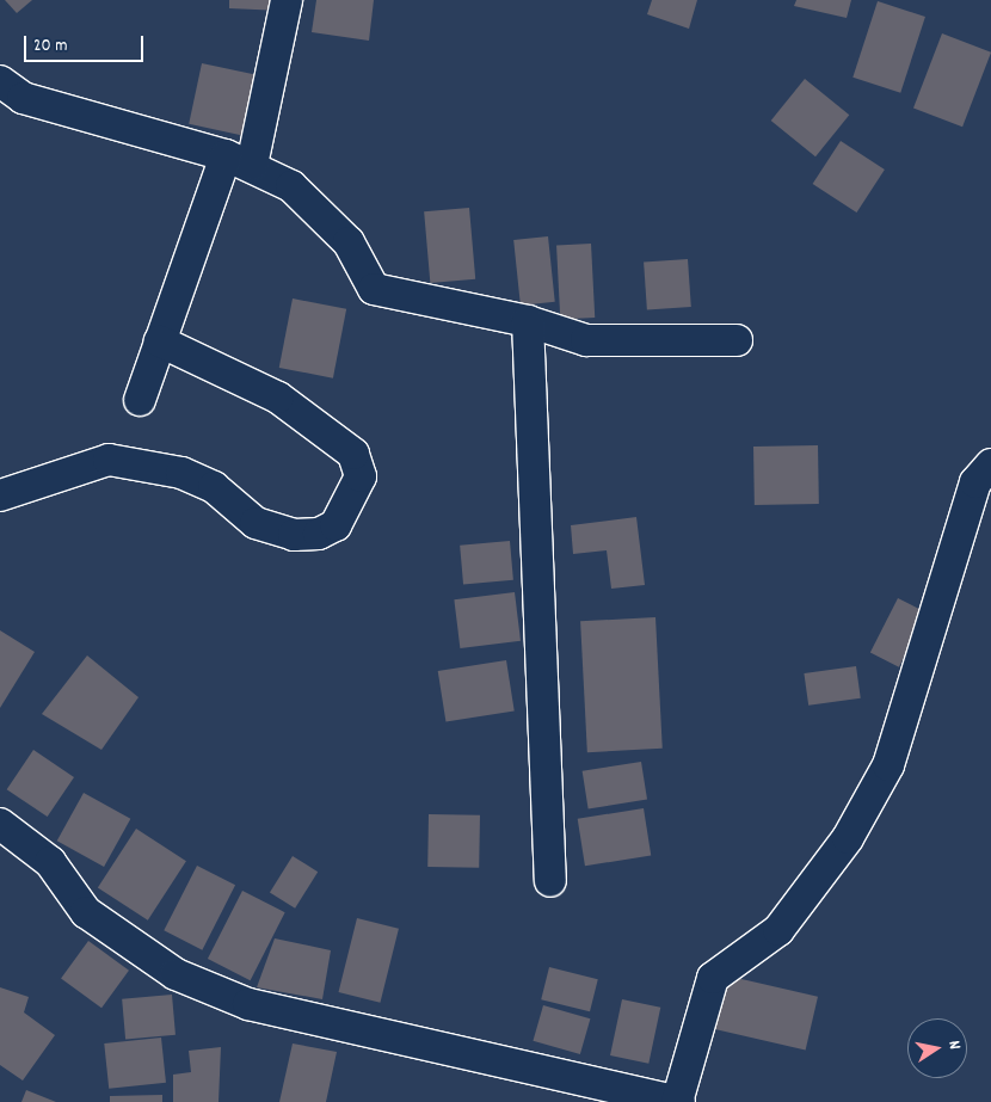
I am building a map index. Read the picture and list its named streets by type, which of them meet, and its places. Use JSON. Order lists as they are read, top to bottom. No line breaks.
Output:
{"scale_bar":"20 m","north":"right"}
